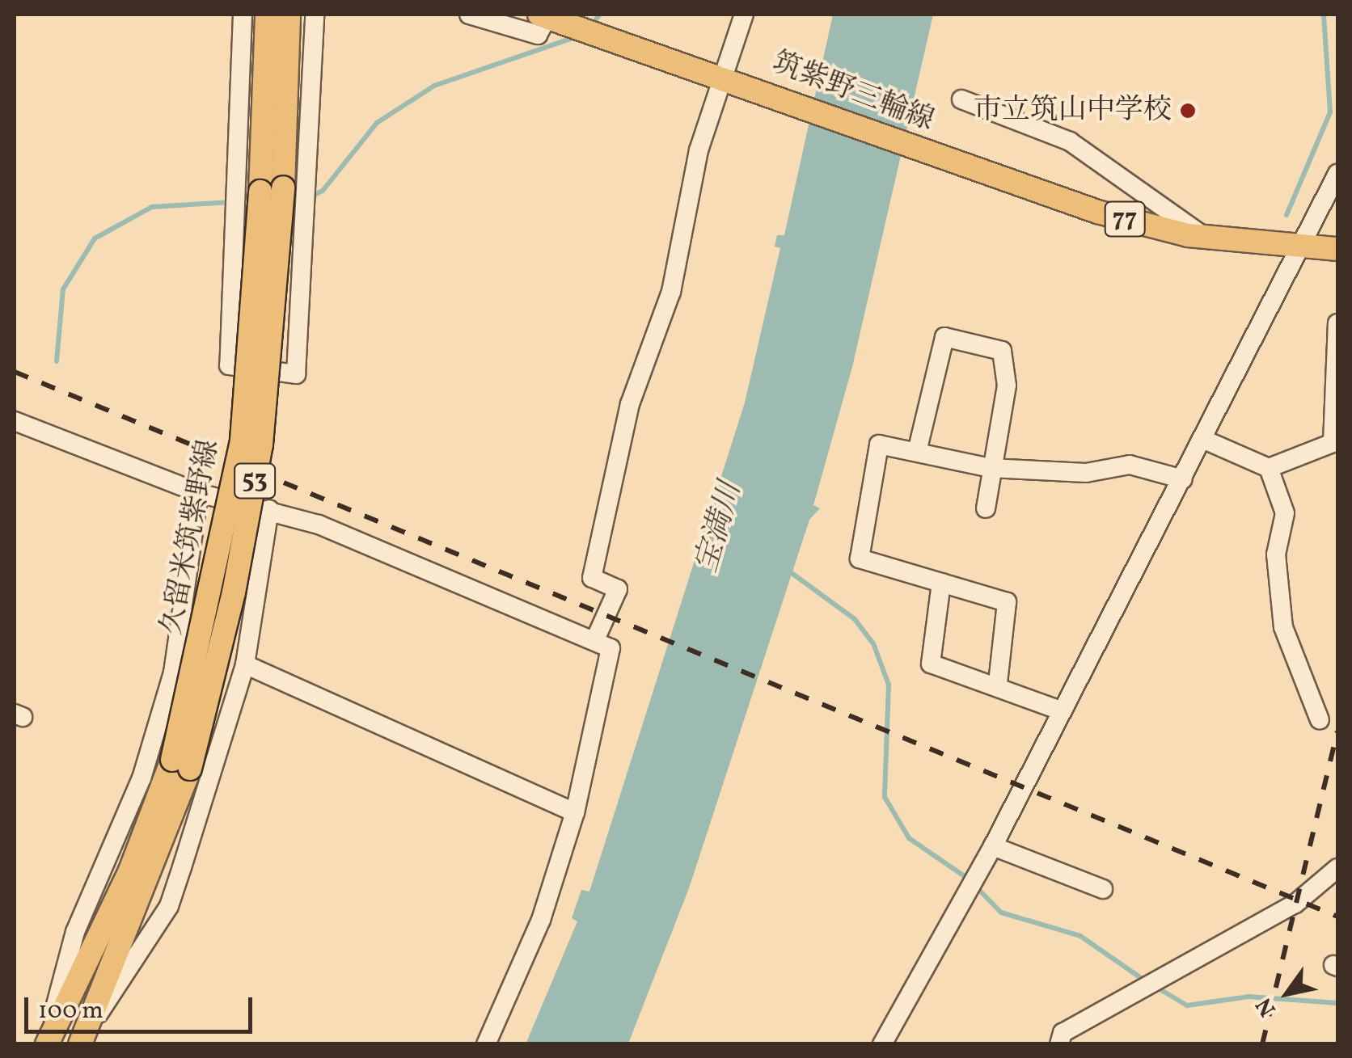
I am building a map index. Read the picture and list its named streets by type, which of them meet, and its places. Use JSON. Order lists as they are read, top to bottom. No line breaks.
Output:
{"streets":{"main road":["筑紫野三輪線","77","53","久留米筑紫野線"]},"water":["宝満川"],"places":["市立筑山中学校"],"scale_bar":"100 m","north":"bottom left"}
